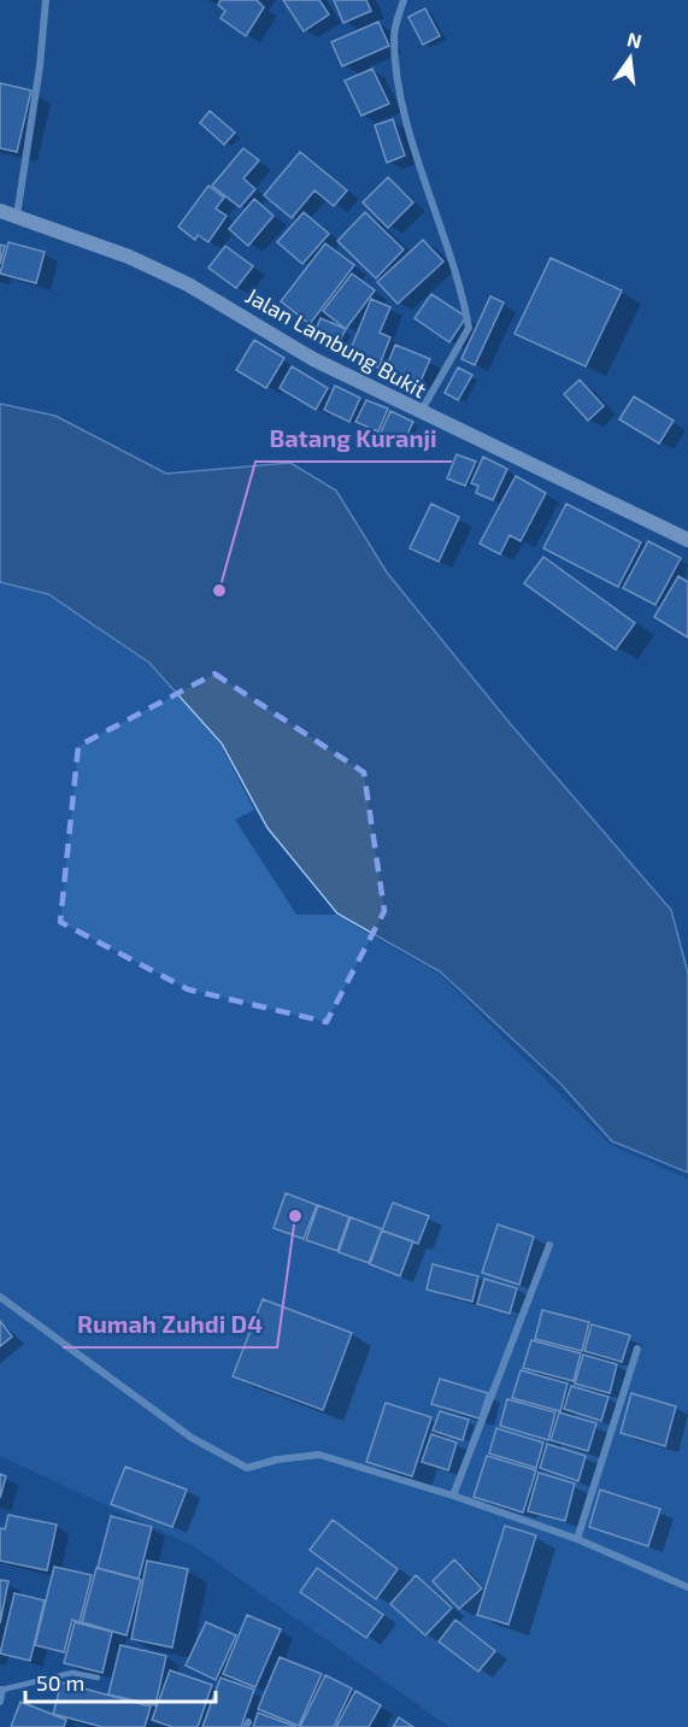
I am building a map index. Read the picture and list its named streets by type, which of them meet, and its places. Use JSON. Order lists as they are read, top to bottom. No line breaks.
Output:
{"streets":{"street":["Jalan Lambung Bukit"]},"places":["Batang Kuranji","Rumah Zuhdi D4"],"scale_bar":"50 m","north":"top"}
